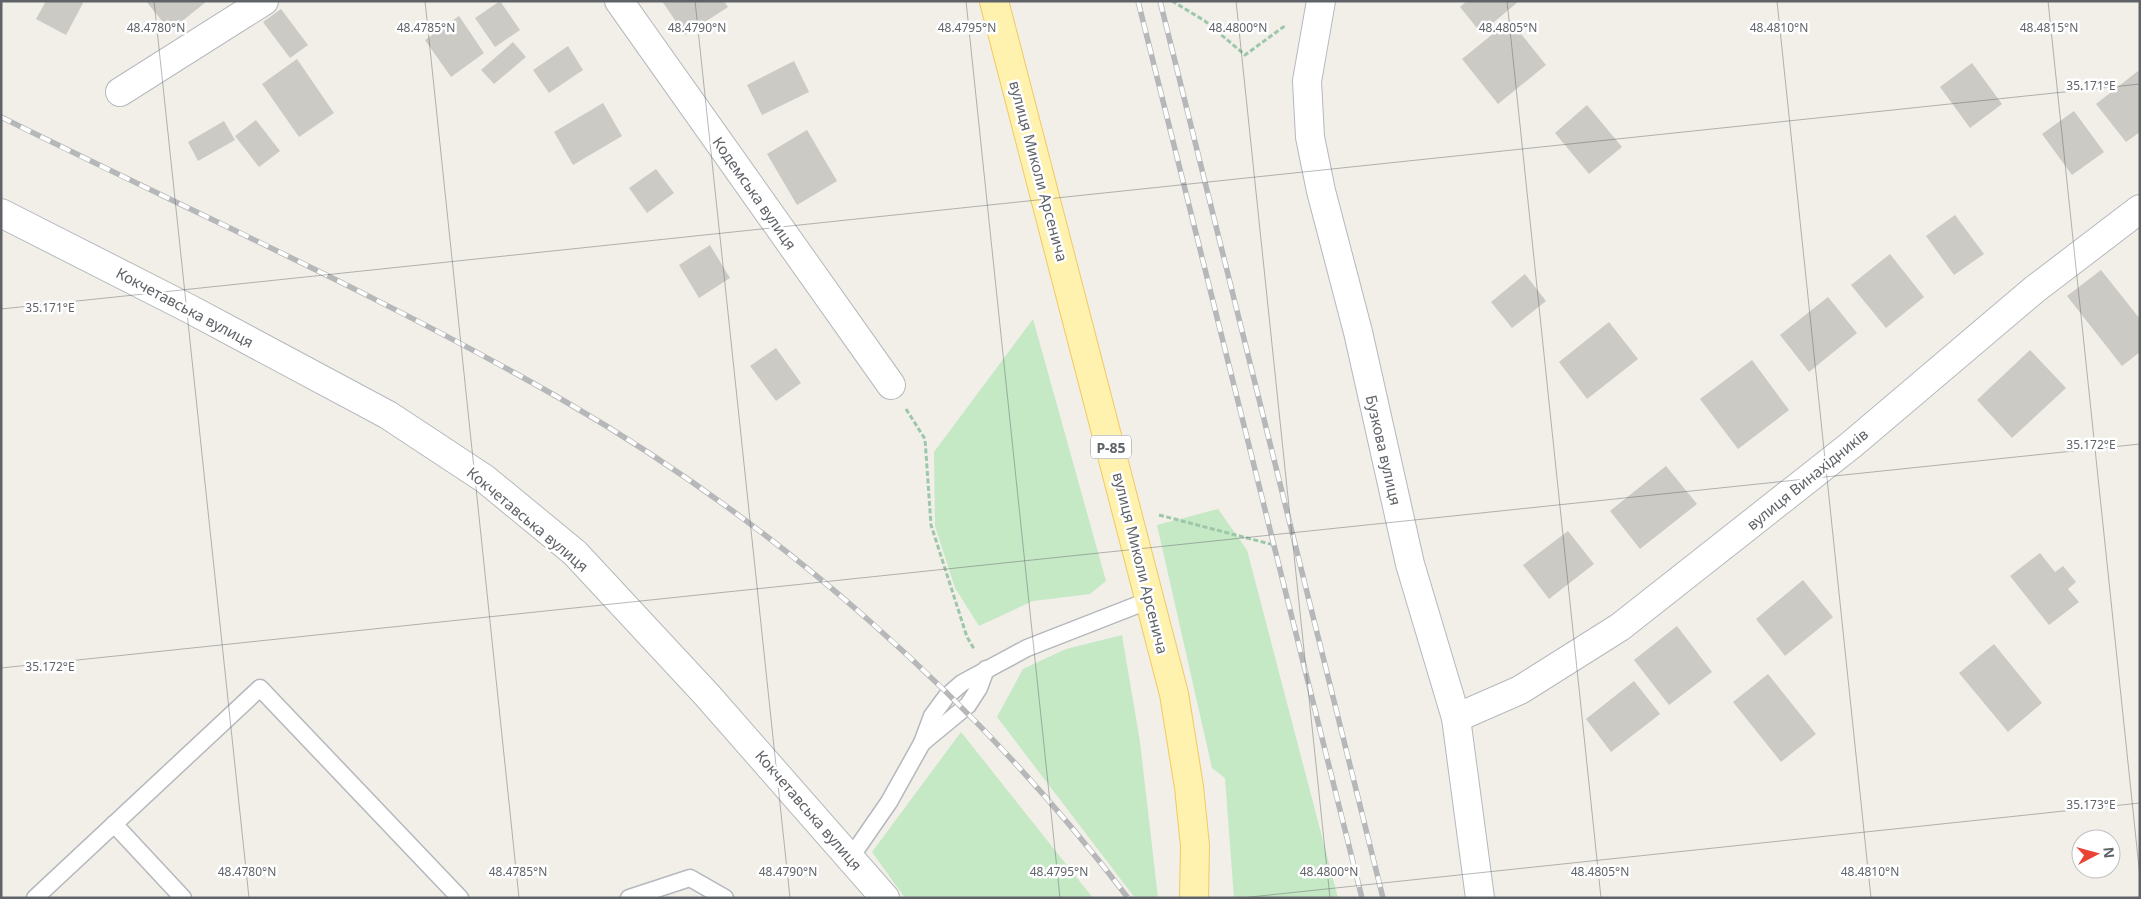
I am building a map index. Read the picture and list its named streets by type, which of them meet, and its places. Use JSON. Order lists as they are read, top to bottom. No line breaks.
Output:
{"streets":{"main road":["вулиця Миколи Арсенича","Р-85"],"street":["Кодемська вулиця","Кокчетавська вулиця","Бузкова вулиця","вулиця Винахідників"]},"crossings":[["Бузкова вулиця","вулиця Винахідників"]],"north":"right","coordinates":["48.4780°N","48.4785°N","48.4790°N","48.4795°N","48.4800°N","48.4805°N","48.4810°N","48.4815°N","35.171°E","35.172°E","35.173°E"]}
